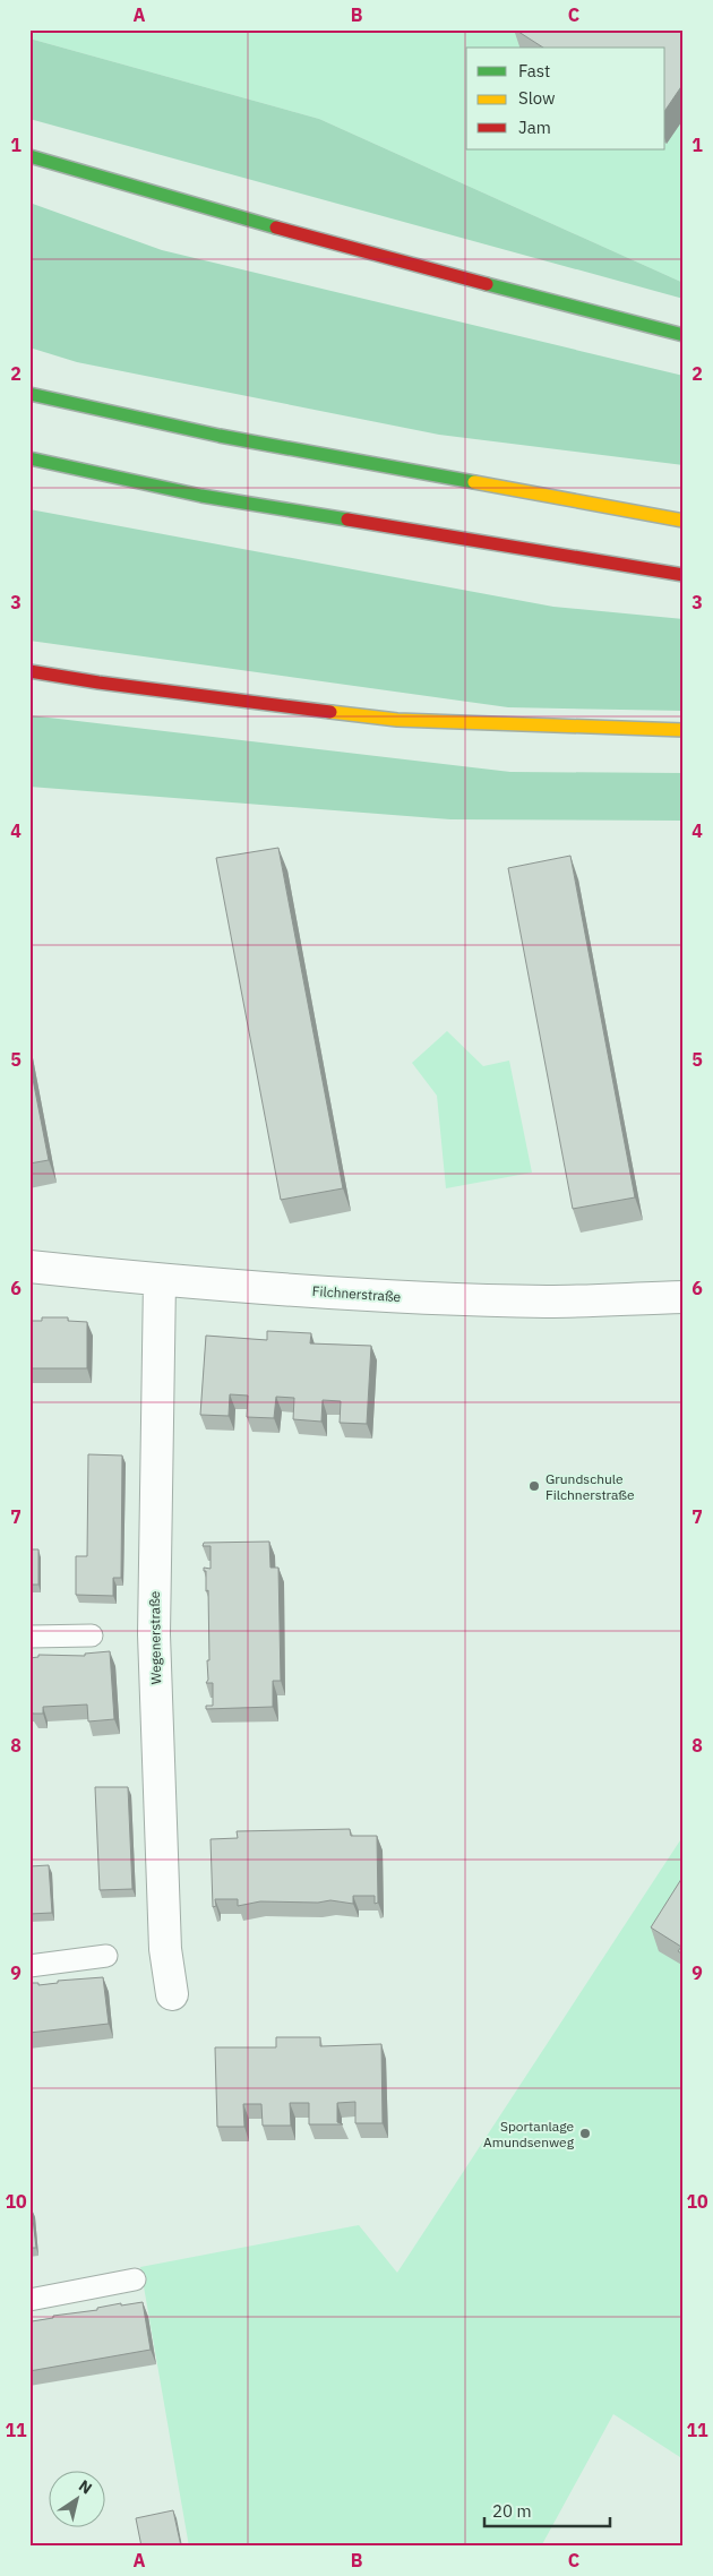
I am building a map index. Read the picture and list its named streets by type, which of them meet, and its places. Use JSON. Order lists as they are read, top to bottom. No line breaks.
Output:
{"streets":{"street":["Filchnerstraße","Wegenerstraße"]},"crossings":[["Filchnerstraße","Wegenerstraße"]],"places":["Grundschule Filchnerstraße","Sportanlage Amundsenweg"],"legend":["Fast","Slow","Jam"],"scale_bar":"20 m","north":"top right","grid":{"columns":["A","B","C"],"rows":["1","2","3","4","5","6","7","8","9","10","11"]}}
